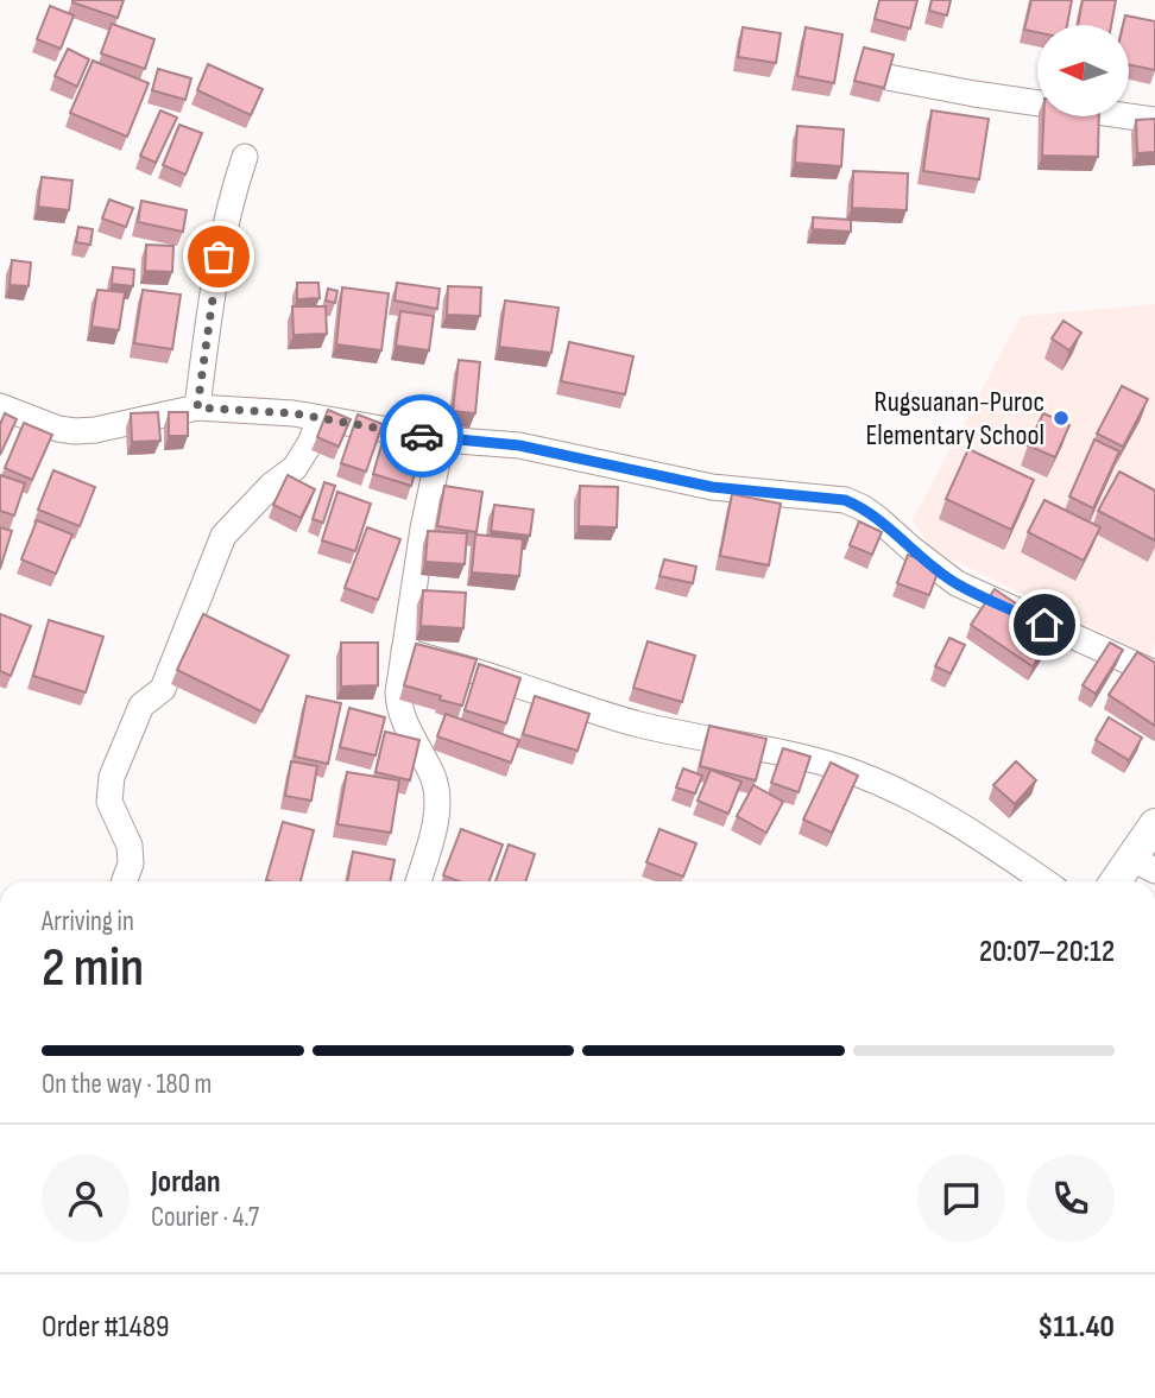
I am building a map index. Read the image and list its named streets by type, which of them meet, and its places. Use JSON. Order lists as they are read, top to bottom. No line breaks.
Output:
{"places":["Rugsuanan-Puroc Elementary School"],"north":"left","page":{"heading":["2 min","Arriving in","20:07–20:12"],"panel":["Jordan","Courier · 4.7","Order #1489","$11.40"],"bar":"On the way · 180 m"}}
